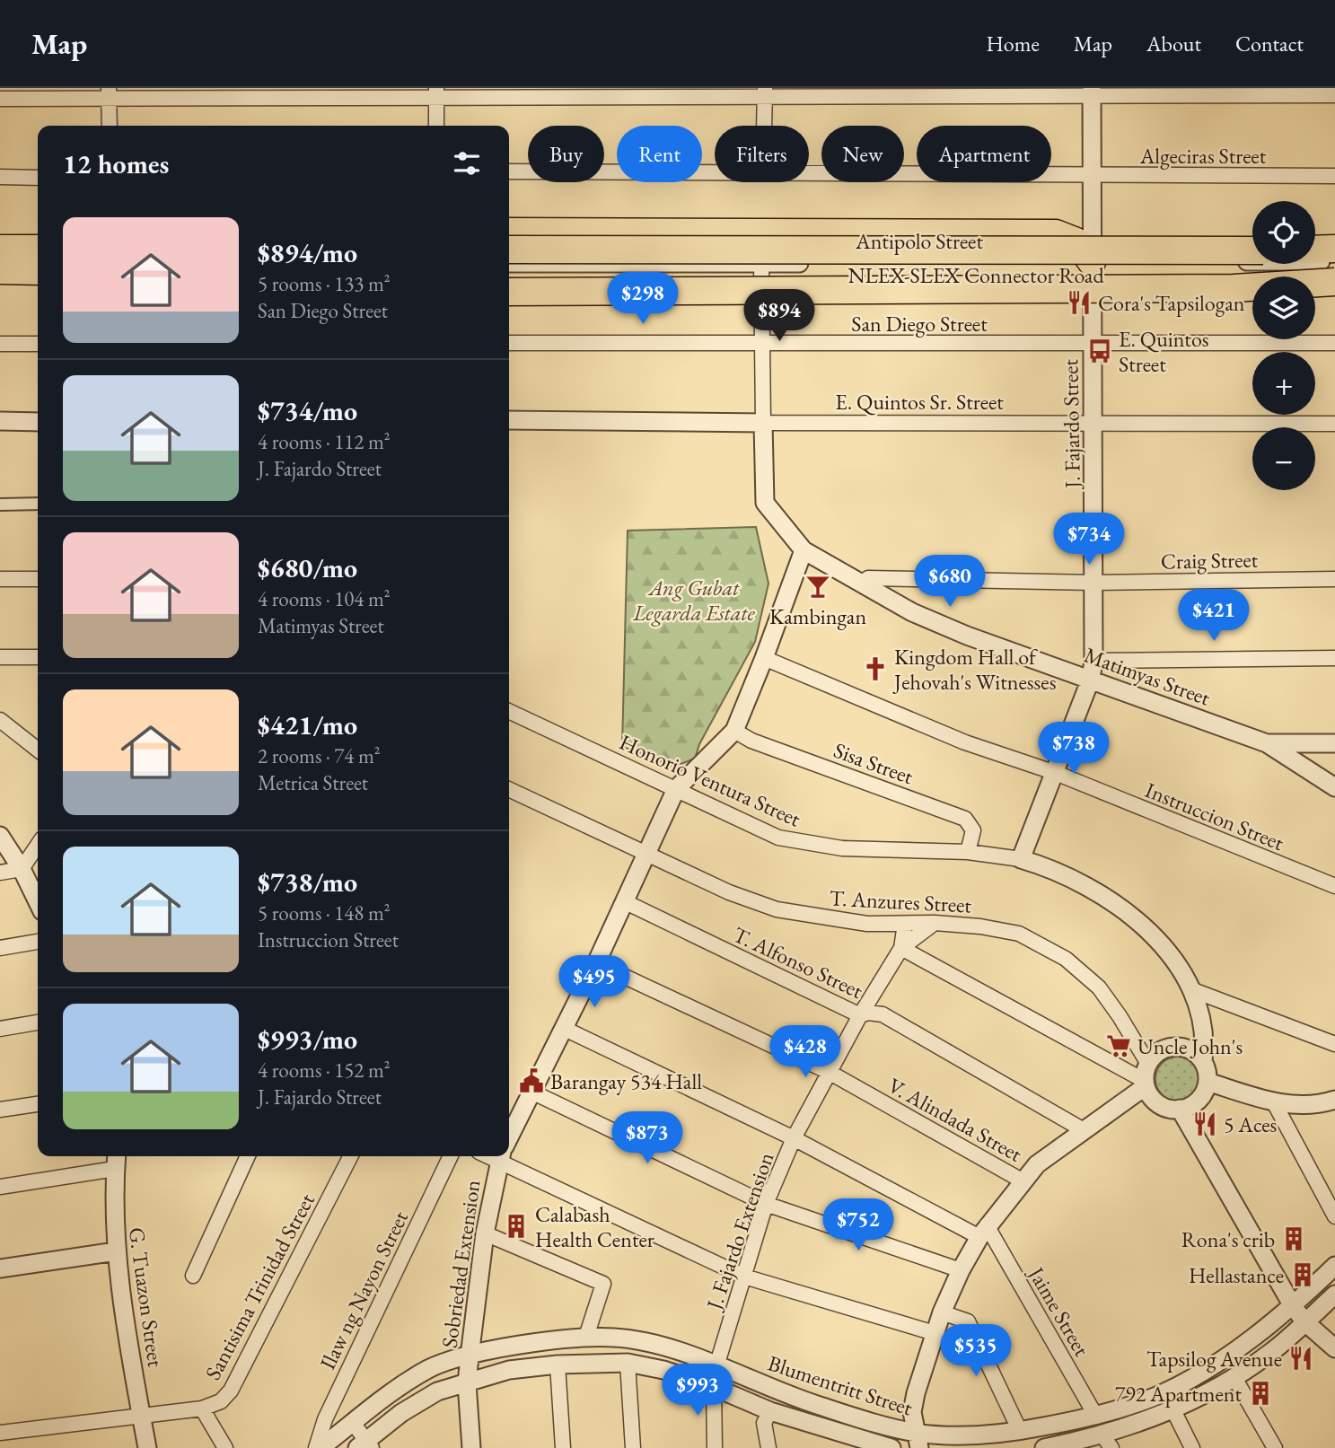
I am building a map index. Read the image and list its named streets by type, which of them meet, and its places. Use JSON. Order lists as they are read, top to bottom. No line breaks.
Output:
{"streets":{"highway":["NLEX-SLEX Connector Road"],"street":["Algeciras Street","Antipolo Street","San Diego Street","E. Quintos Sr. Street","J. Fajardo Street","Craig Street","Matimyas Street","Sisa Street","Honorio Ventura Street","Instruccion Street","T. Anzures Street","T. Alfonso Street","V. Alindada Street","J. Fajardo Extension","Sobriedad Extension","Santisima Trinidad Street","Ilaw ng Nayon Street","G. Tuazon Street","Jaime Street","Blumentritt Street"]},"crossings":[["Algeciras Street","J. Fajardo Street"],["Antipolo Street","J. Fajardo Street"],["San Diego Street","J. Fajardo Street"],["E. Quintos Sr. Street","J. Fajardo Street"],["E. Quintos Sr. Street","Matimyas Street"],["J. Fajardo Street","Craig Street"],["J. Fajardo Street","Matimyas Street"],["J. Fajardo Street","Honorio Ventura Street"],["J. Fajardo Street","Instruccion Street"],["Craig Street","Matimyas Street"],["Sisa Street","Honorio Ventura Street"],["Honorio Ventura Street","Sobriedad Extension"],["T. Anzures Street","J. Fajardo Extension"],["T. Anzures Street","Sobriedad Extension"],["T. Alfonso Street","J. Fajardo Extension"],["T. Alfonso Street","Sobriedad Extension"],["V. Alindada Street","J. Fajardo Extension"],["V. Alindada Street","Sobriedad Extension"],["J. Fajardo Extension","Blumentritt Street"],["Sobriedad Extension","Blumentritt Street"],["Santisima Trinidad Street","G. Tuazon Street"],["Ilaw ng Nayon Street","Blumentritt Street"],["Jaime Street","Blumentritt Street"]],"parks":["Ang Gubat Legarda Estate"],"places":{"restaurant":["Cora's Tapsilogan","5 Aces","Tapsilog Avenue"],"bus stop":["E. Quintos Street"],"bar":["Kambingan"],"church":["Kingdom Hall of Jehovah's Witnesses"],"supermarket":["Uncle John's"],"public building":["Barangay 534 Hall"],"building":["Calabash Health Center","Rona's crib","Hellastance","792 Apartment"]},"page":{"header":"Map","nav":["Home","Map","About","Contact"],"chip":["Buy","Rent","Filters","New","Apartment"],"heading":"12 homes","map_buttons":["+","−"],"list":[{"name":"$894/mo","note":"5 rooms · 133 m² · San Diego Street"},{"name":"$734/mo","note":"4 rooms · 112 m² · J. Fajardo Street"},{"name":"$680/mo","note":"4 rooms · 104 m² · Matimyas Street"},{"name":"$421/mo","note":"2 rooms · 74 m² · Metrica Street"},{"name":"$738/mo","note":"5 rooms · 148 m² · Instruccion Street"},{"name":"$993/mo","note":"4 rooms · 152 m² · J. Fajardo Street"}],"price":["$298","$894","$734","$680","$421","$738","$495","$428","$873","$752","$535","$993"]}}
